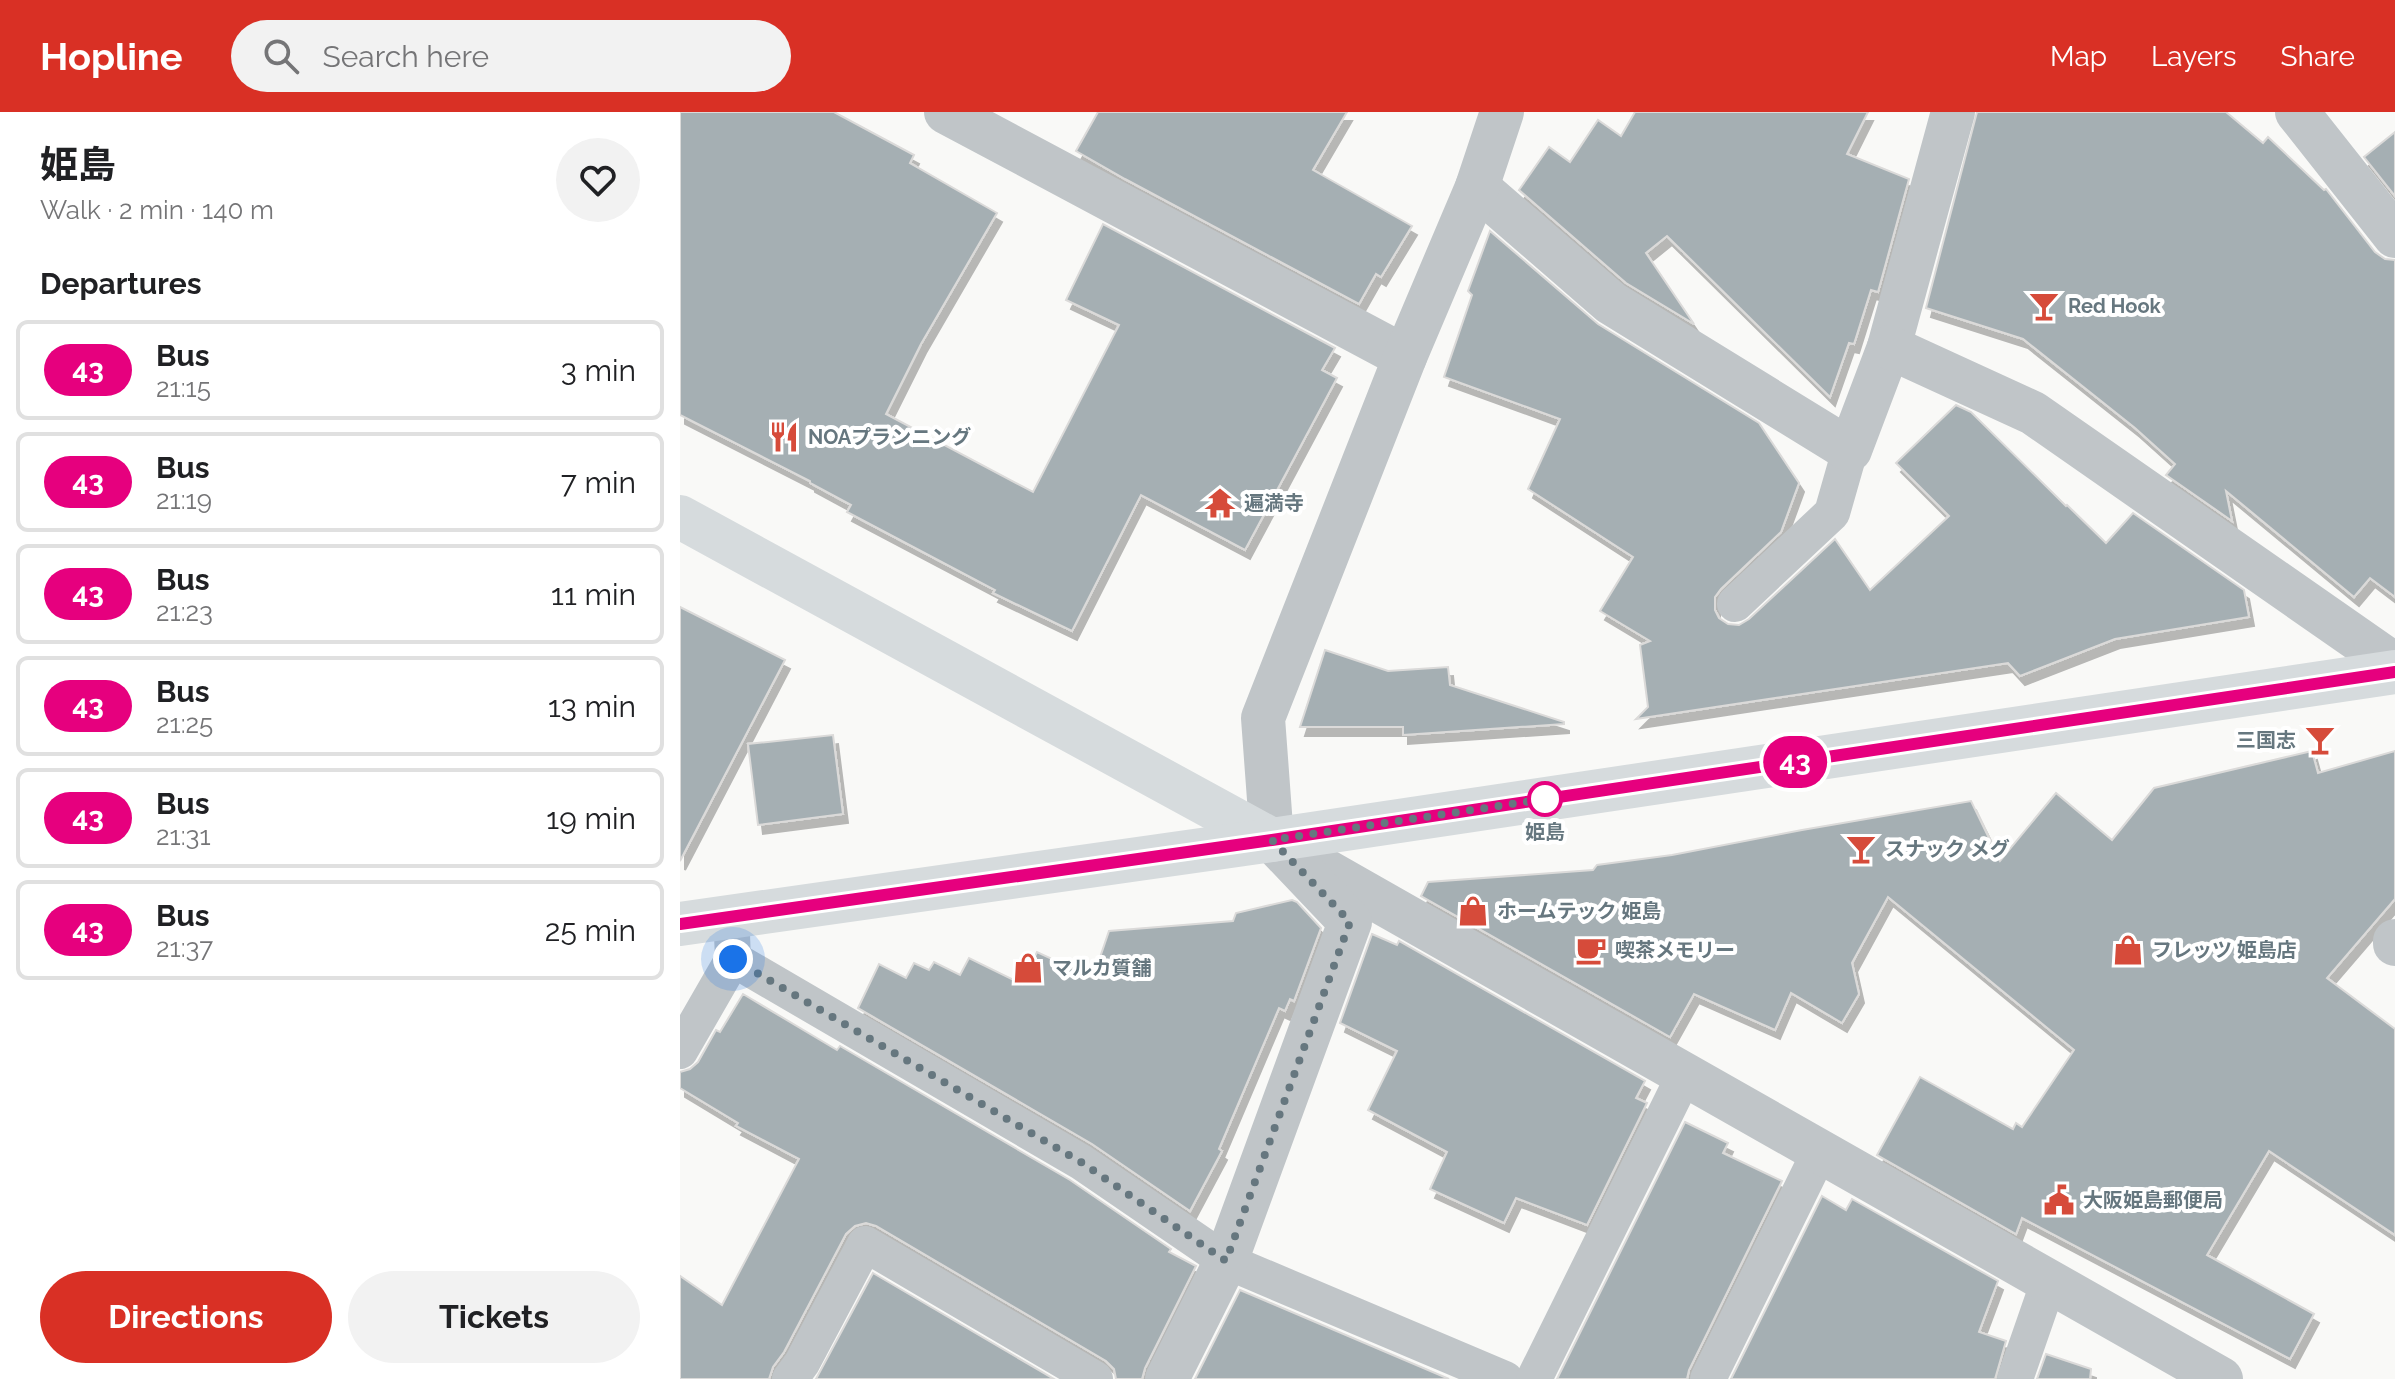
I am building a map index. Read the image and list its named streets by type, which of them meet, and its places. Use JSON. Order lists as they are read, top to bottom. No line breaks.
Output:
{"places":{"bar":["Red Hook","三国志","スナック メグ"],"restaurant":["NOAプランニング"],"temple":["遍満寺"],"other":["姫島"],"shop":["ホームテック 姫島","フレッツ 姫島店","マルカ質舗"],"cafe":["喫茶メモリー"],"public building":["大阪姫島郵便局"]},"lines":["bus line 43"],"page":{"header":"Hopline","search":"Search here","nav":["Map","Layers","Share"],"heading":[["姫島","Walk · 2 min · 140 m"],"Departures"],"on_map":"43","list":[{"mark":"43","name":"Bus","note":"21:15","value":"3 min"},{"mark":"43","name":"Bus","note":"21:19","value":"7 min"},{"mark":"43","name":"Bus","note":"21:23","value":"11 min"},{"mark":"43","name":"Bus","note":"21:25","value":"13 min"},{"mark":"43","name":"Bus","note":"21:31","value":"19 min"},{"mark":"43","name":"Bus","note":"21:37","value":"25 min"}],"buttons":["Directions","Tickets"]}}
